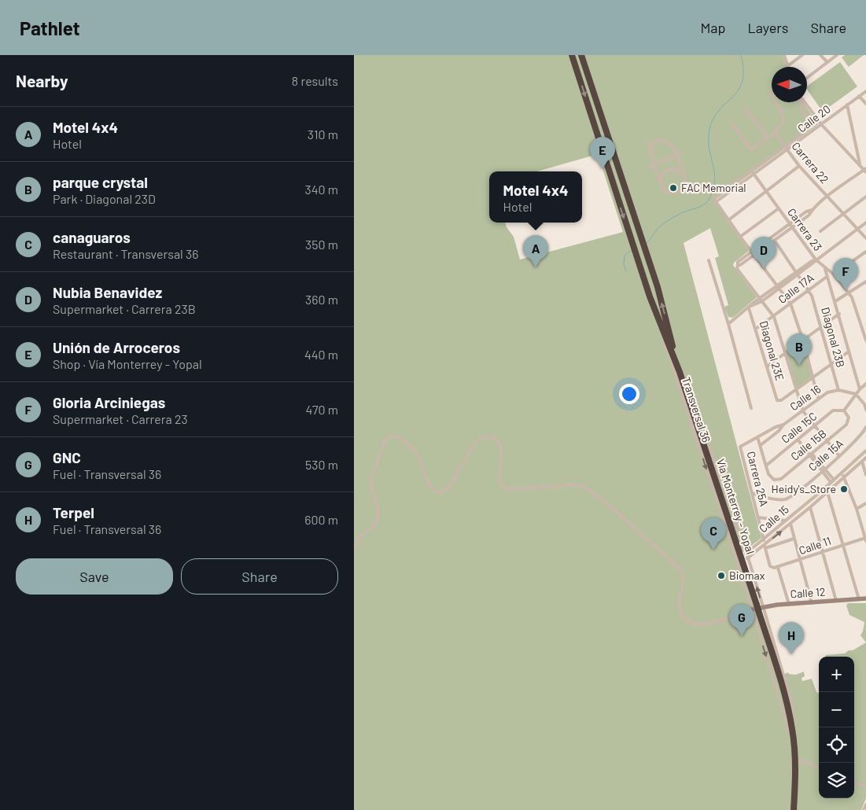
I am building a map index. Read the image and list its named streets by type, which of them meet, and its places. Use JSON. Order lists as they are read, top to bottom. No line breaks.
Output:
{"streets":{"highway":["Vía Monterrey - Yopal"],"main road":["Calle 12"],"street":["Calle 20","Carrera 22","Carrera 23","Calle 17A","Diagonal 23B","Diagonal 23E","Calle 16","Transversal 36","Calle 15C","Calle 15B","Calle 15A","Carrera 25A","Calle 15","Calle 11"]},"crossings":[["Calle 20","Carrera 22"],["Calle 20","Carrera 23"],["Calle 17A","Diagonal 23B"],["Calle 17A","Diagonal 23E"],["Diagonal 23B","Calle 16"],["Transversal 36","Vía Monterrey - Yopal"],["Transversal 36","Calle 15"],["Transversal 36","Calle 12"],["Calle 15C","Calle 15B"],["Calle 15A","Carrera 25A"],["Carrera 25A","Calle 15"],["Vía Monterrey - Yopal","Calle 12"]],"places":["FAC Memorial","Heidy's_Store","Biomax"],"north":"left","page":{"header":"Pathlet","nav":["Map","Layers","Share"],"heading":["Nearby","8 results"],"list":[{"mark":"A","name":"Motel 4x4","note":"Hotel","value":"310 m"},{"mark":"B","name":"parque crystal","note":"Park · Diagonal 23D","value":"340 m"},{"mark":"C","name":"canaguaros","note":"Restaurant · Transversal 36","value":"350 m"},{"mark":"D","name":"Nubia Benavidez","note":"Supermarket · Carrera 23B","value":"360 m"},{"mark":"E","name":"Unión de Arroceros","note":"Shop · Vía Monterrey - Yopal","value":"440 m"},{"mark":"F","name":"Gloria Arciniegas","note":"Supermarket · Carrera 23","value":"470 m"},{"mark":"G","name":"GNC","note":"Fuel · Transversal 36","value":"530 m"},{"mark":"H","name":"Terpel","note":"Fuel · Transversal 36","value":"600 m"}],"pins":["E","A","D","F","B","C","G","H"],"popup":["Motel 4x4","Hotel"],"buttons":["Save","Share"],"map_buttons":["+","−"]}}
